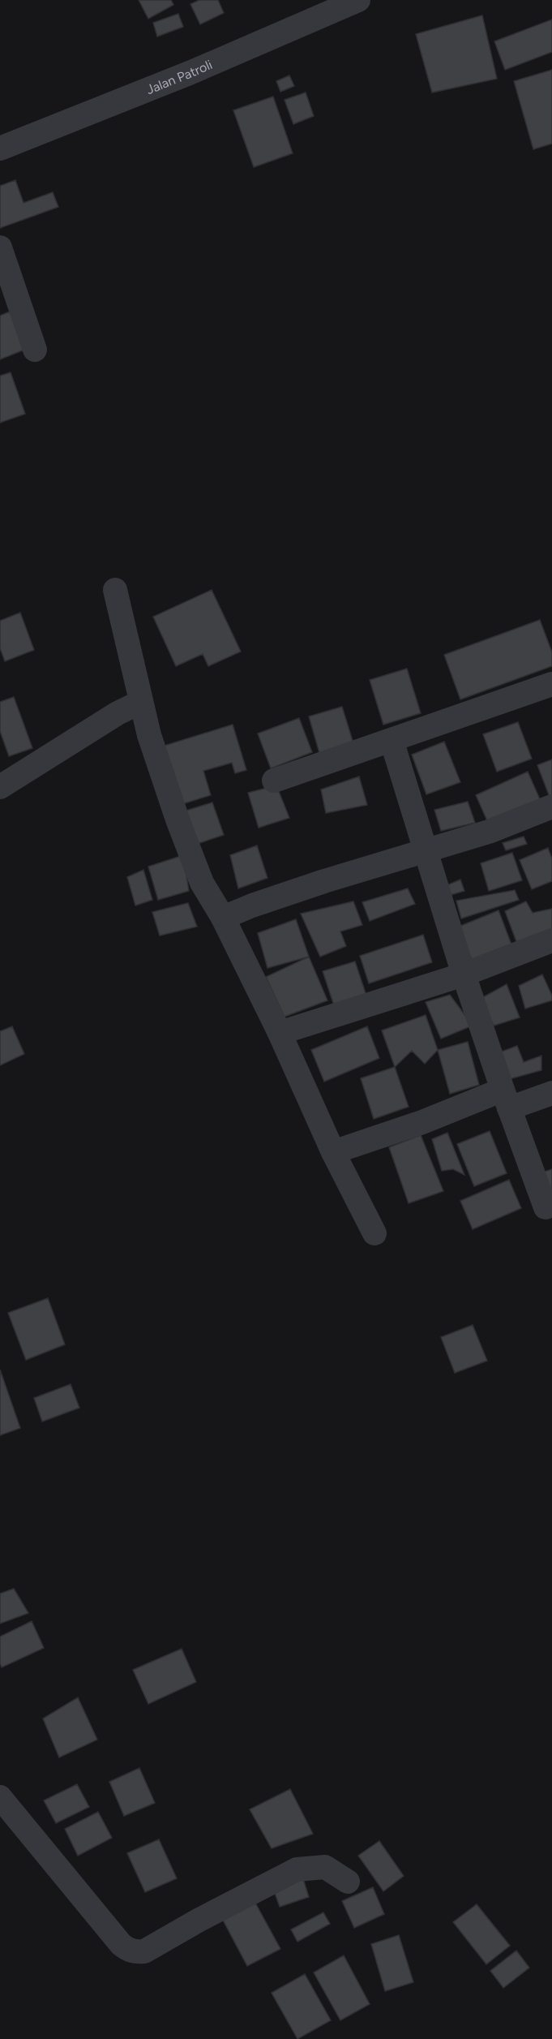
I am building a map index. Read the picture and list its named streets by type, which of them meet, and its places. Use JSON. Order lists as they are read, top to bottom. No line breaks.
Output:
{"streets":{"street":["Jalan Patroli"]}}
